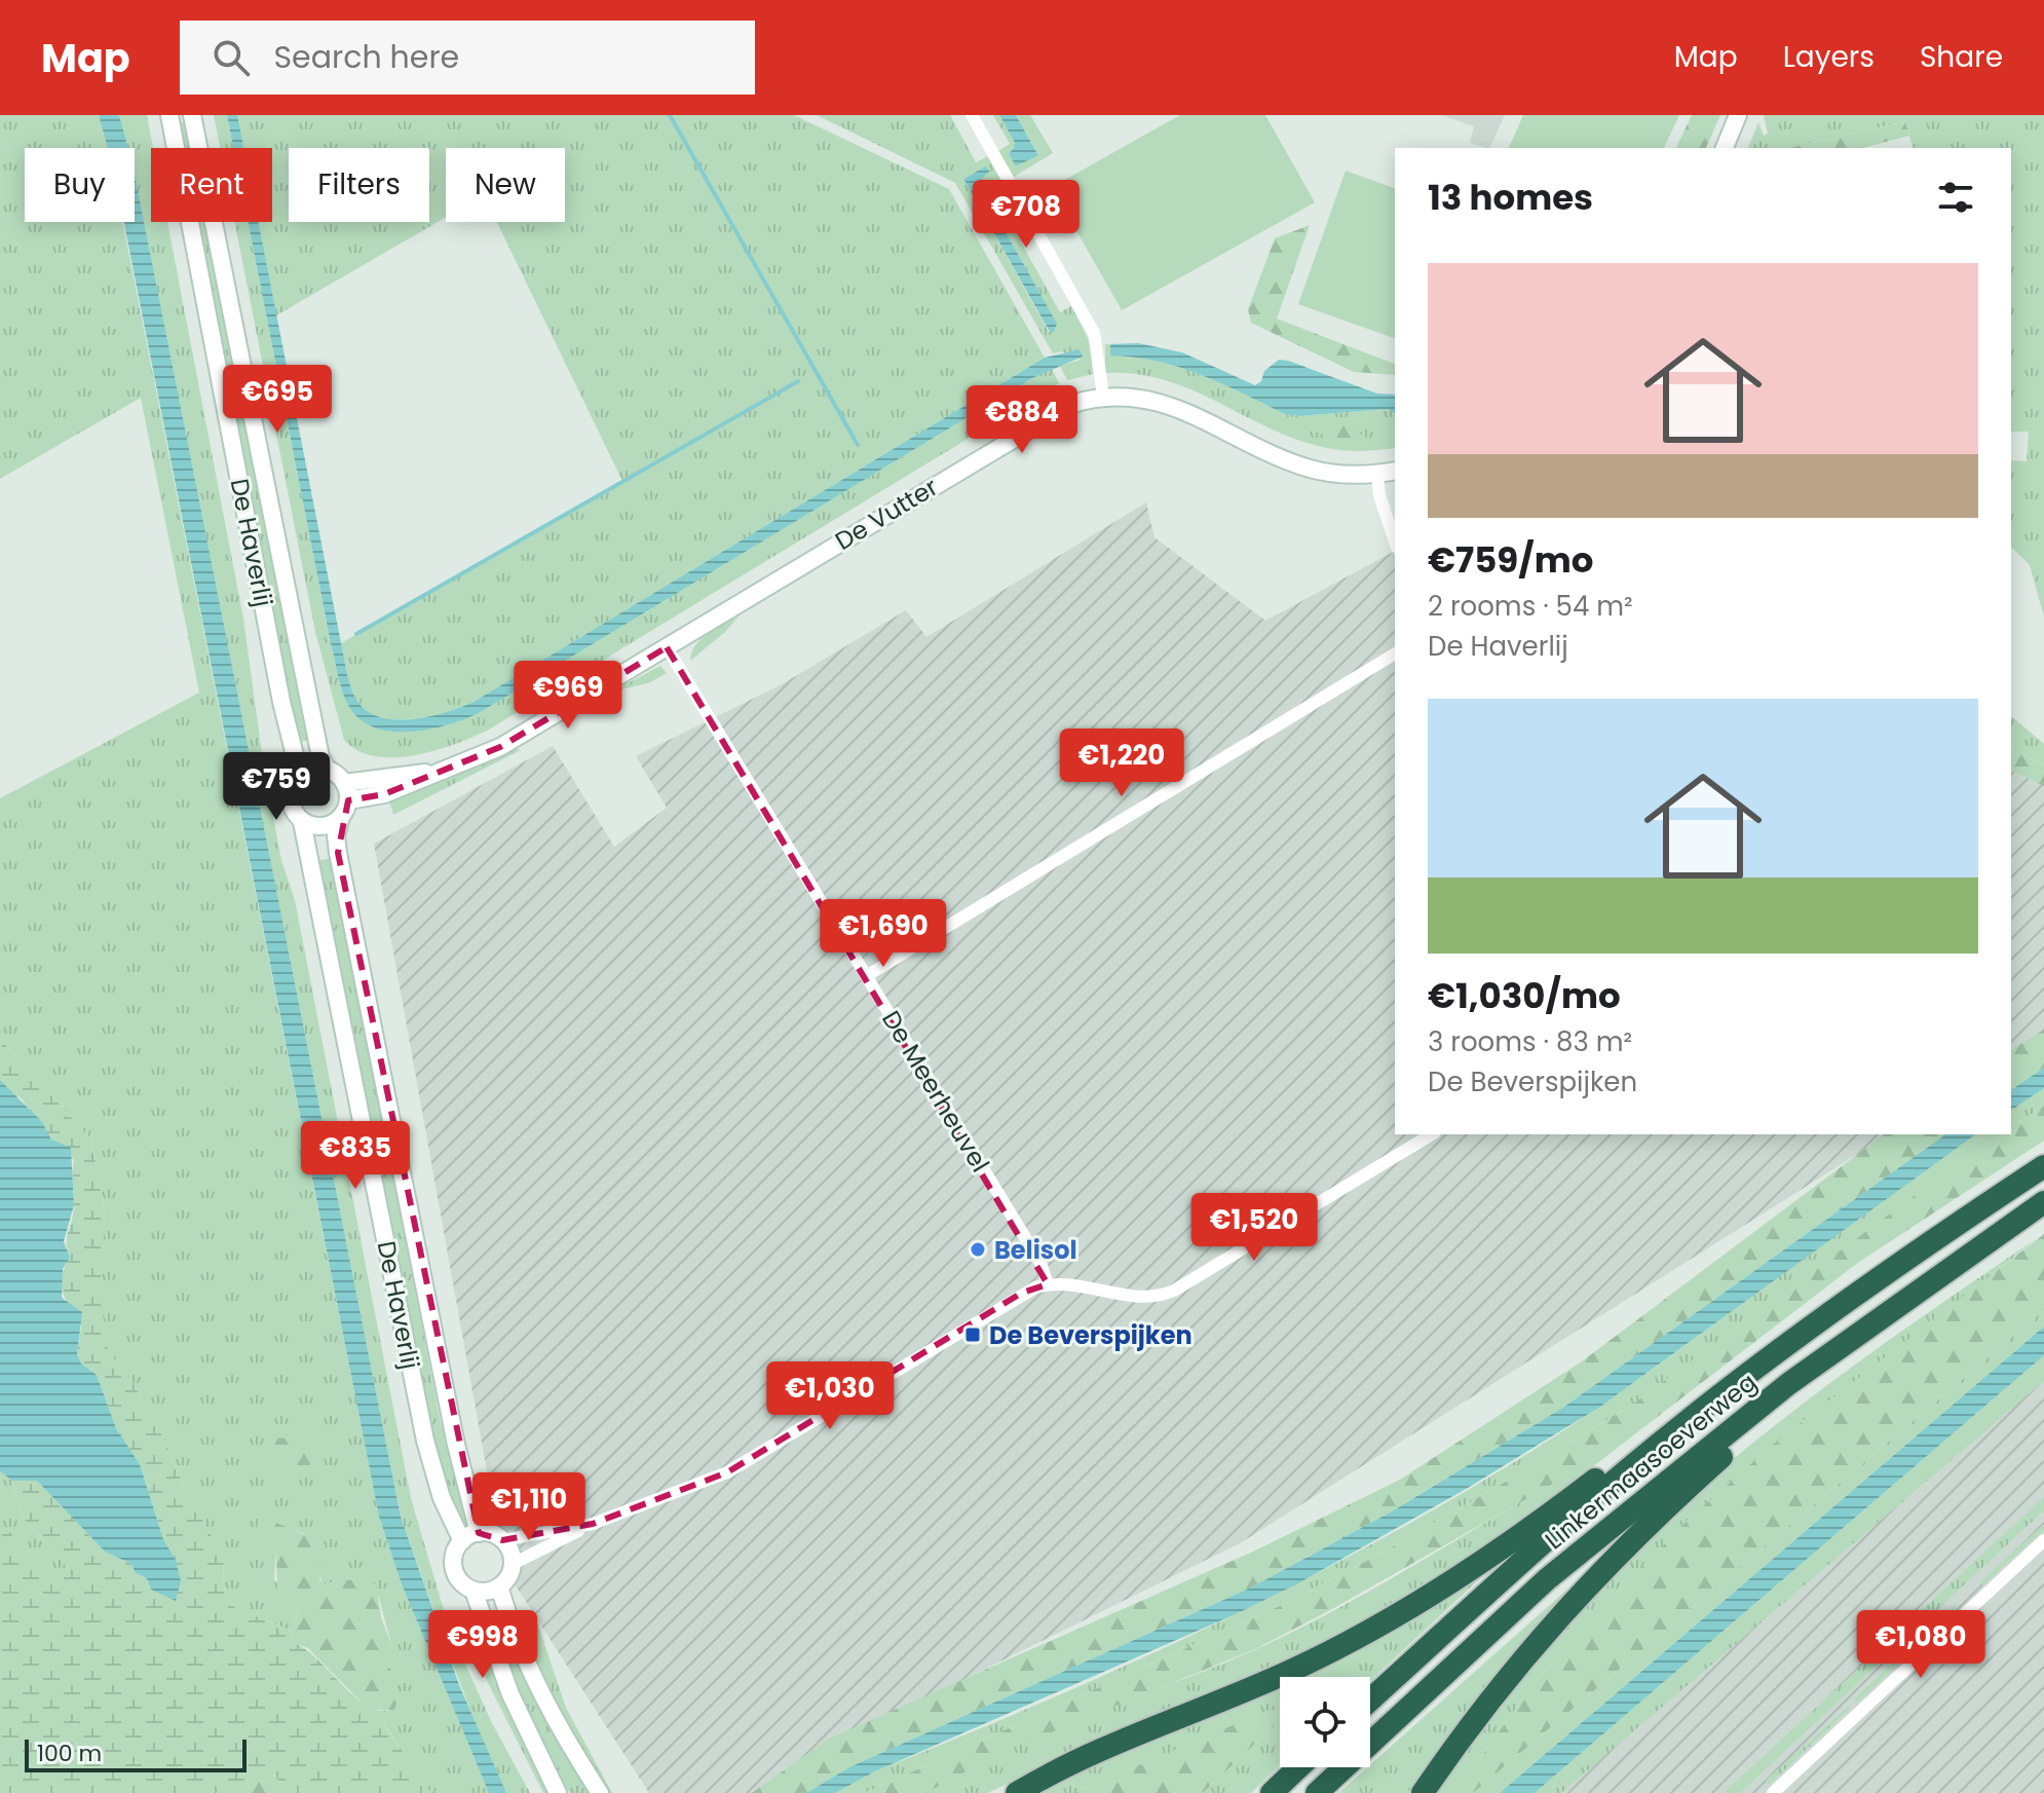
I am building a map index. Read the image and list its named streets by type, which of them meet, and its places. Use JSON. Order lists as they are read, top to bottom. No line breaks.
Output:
{"streets":{"highway":["Linkermaasoeverweg"],"street":["De Vutter","De Haverlij","De Meerheuvel"]},"crossings":[["De Vutter","De Haverlij"],["De Vutter","De Meerheuvel"]],"places":{"other":["Belisol"],"transit":["De Beverspijken"]},"scale_bar":"100 m","page":{"header":"Map","search":"Search here","nav":["Map","Layers","Share"],"chip":["Buy","Rent","Filters","New"],"heading":"13 homes","price":["€708","€695","€884","€969","€1,220","€759","€1,690","€835","€1,520","€1,030","€1,110","€998","€1,080"],"list":[{"name":"€759/mo","note":"2 rooms · 54 m² · De Haverlij"},{"name":"€1,030/mo","note":"3 rooms · 83 m² · De Beverspijken"}],"scale":"100 m"}}
